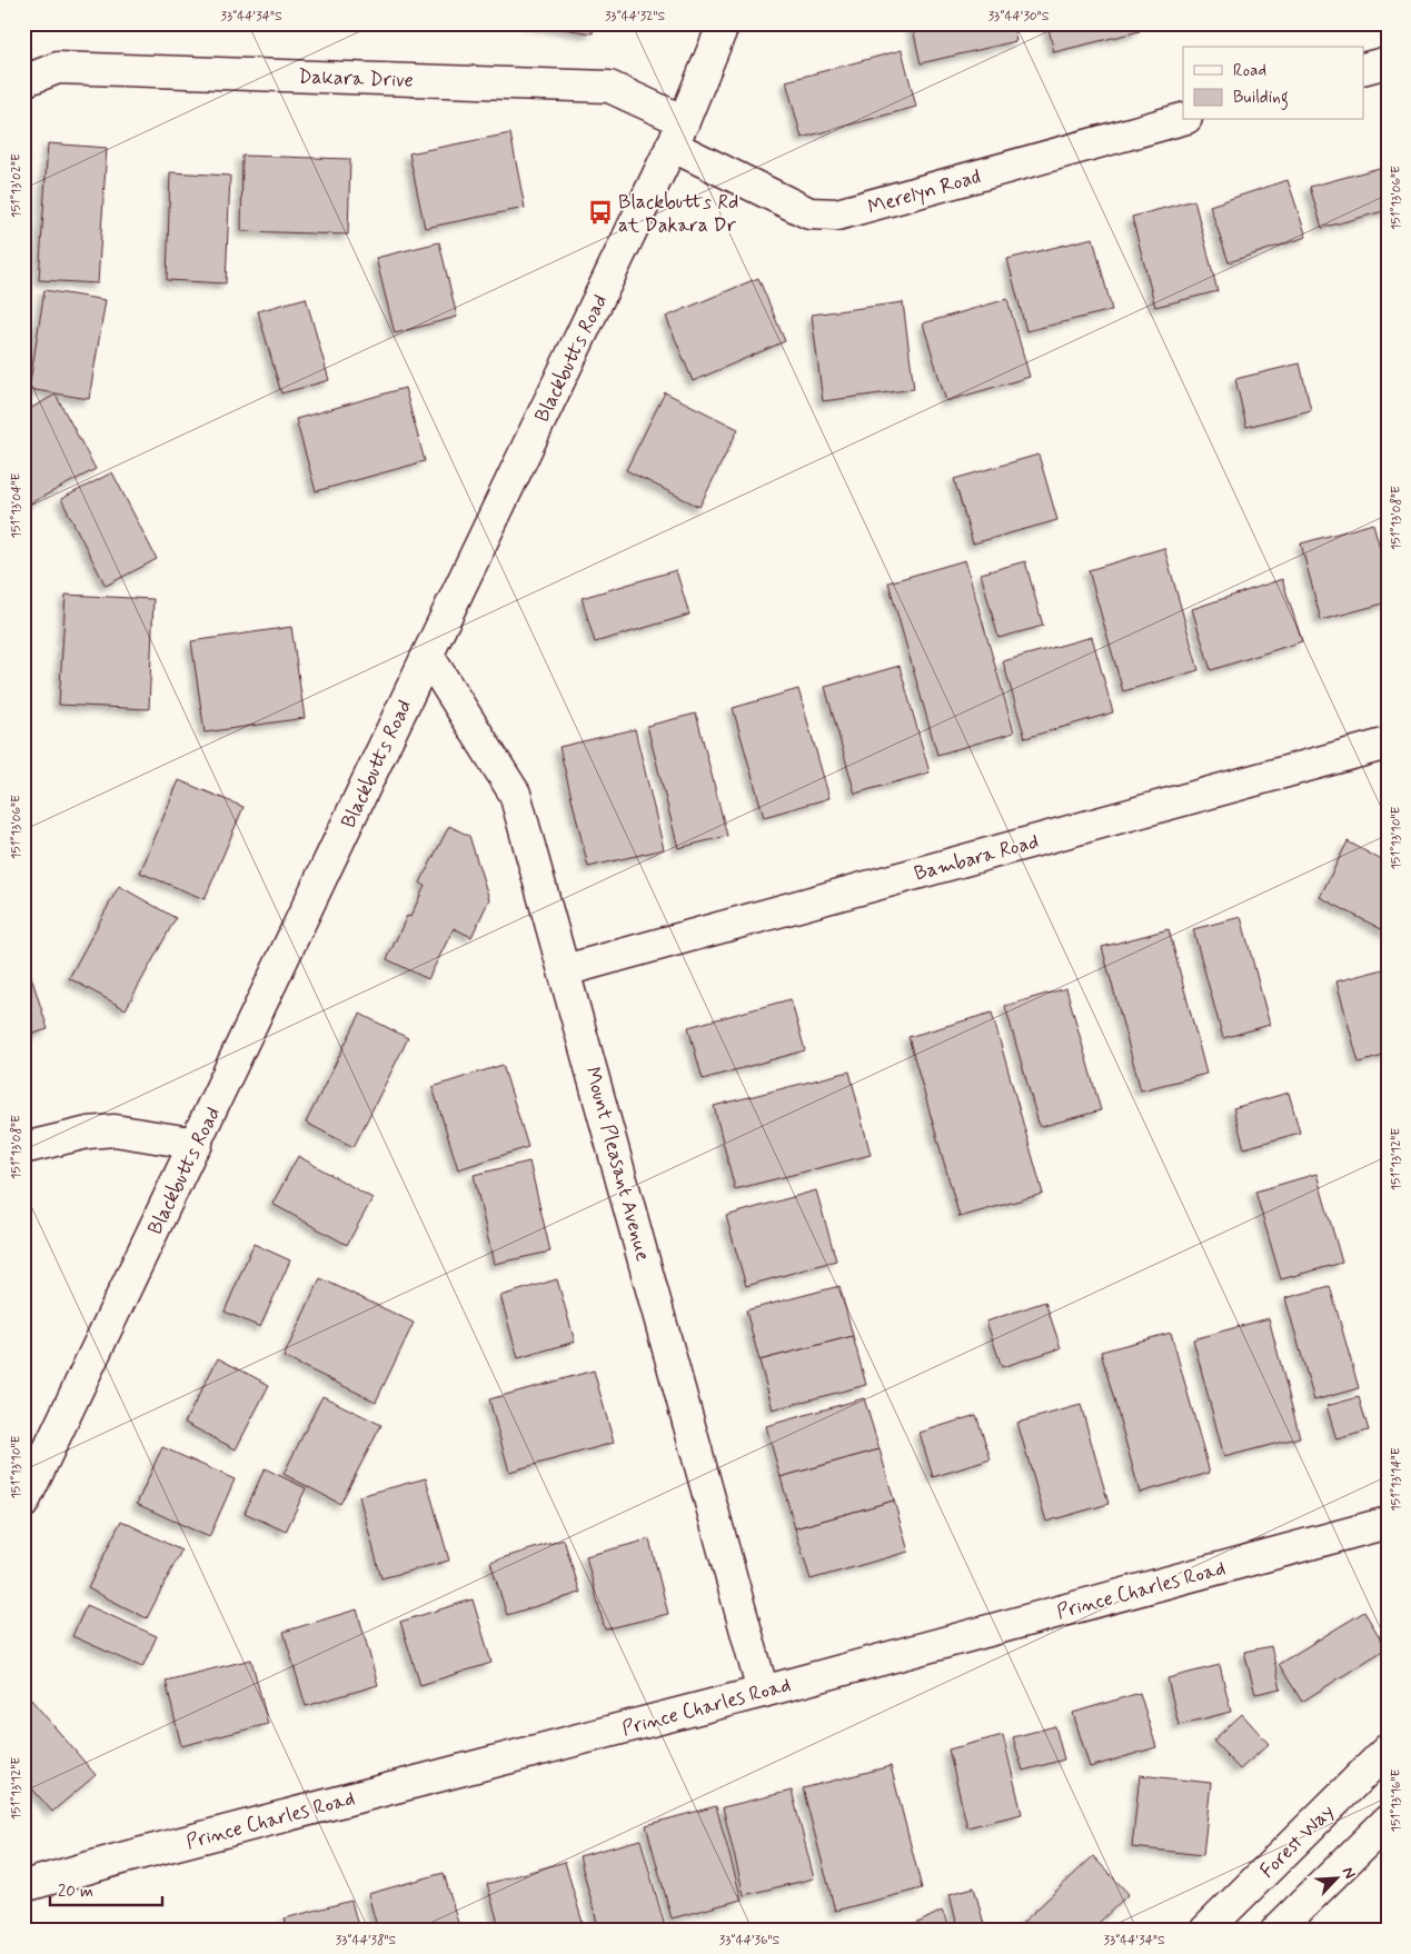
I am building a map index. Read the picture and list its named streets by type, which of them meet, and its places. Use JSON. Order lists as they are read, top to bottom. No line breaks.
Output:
{"streets":{"street":["Dakara Drive","Merelyn Road","Blackbutts Road","Bambara Road","Mount Pleasant Avenue","Prince Charles Road","Forest Way"]},"crossings":[["Dakara Drive","Merelyn Road"],["Dakara Drive","Blackbutts Road"],["Merelyn Road","Blackbutts Road"],["Blackbutts Road","Mount Pleasant Avenue"],["Bambara Road","Mount Pleasant Avenue"],["Mount Pleasant Avenue","Prince Charles Road"]],"places":{"bus stop":["Blackbutts Rd at Dakara Dr"]},"legend":["Road","Building"],"scale_bar":"20 m","north":"top right","coordinates":["33°44'34\"S","33°44'32\"S","33°44'30\"S","151°13'02\"E","151°13'06\"E","151°13'04\"E","151°13'08\"E","151°13'10\"E","151°13'12\"E","151°13'14\"E","151°13'16\"E","33°44'38\"S","33°44'36\"S"]}
